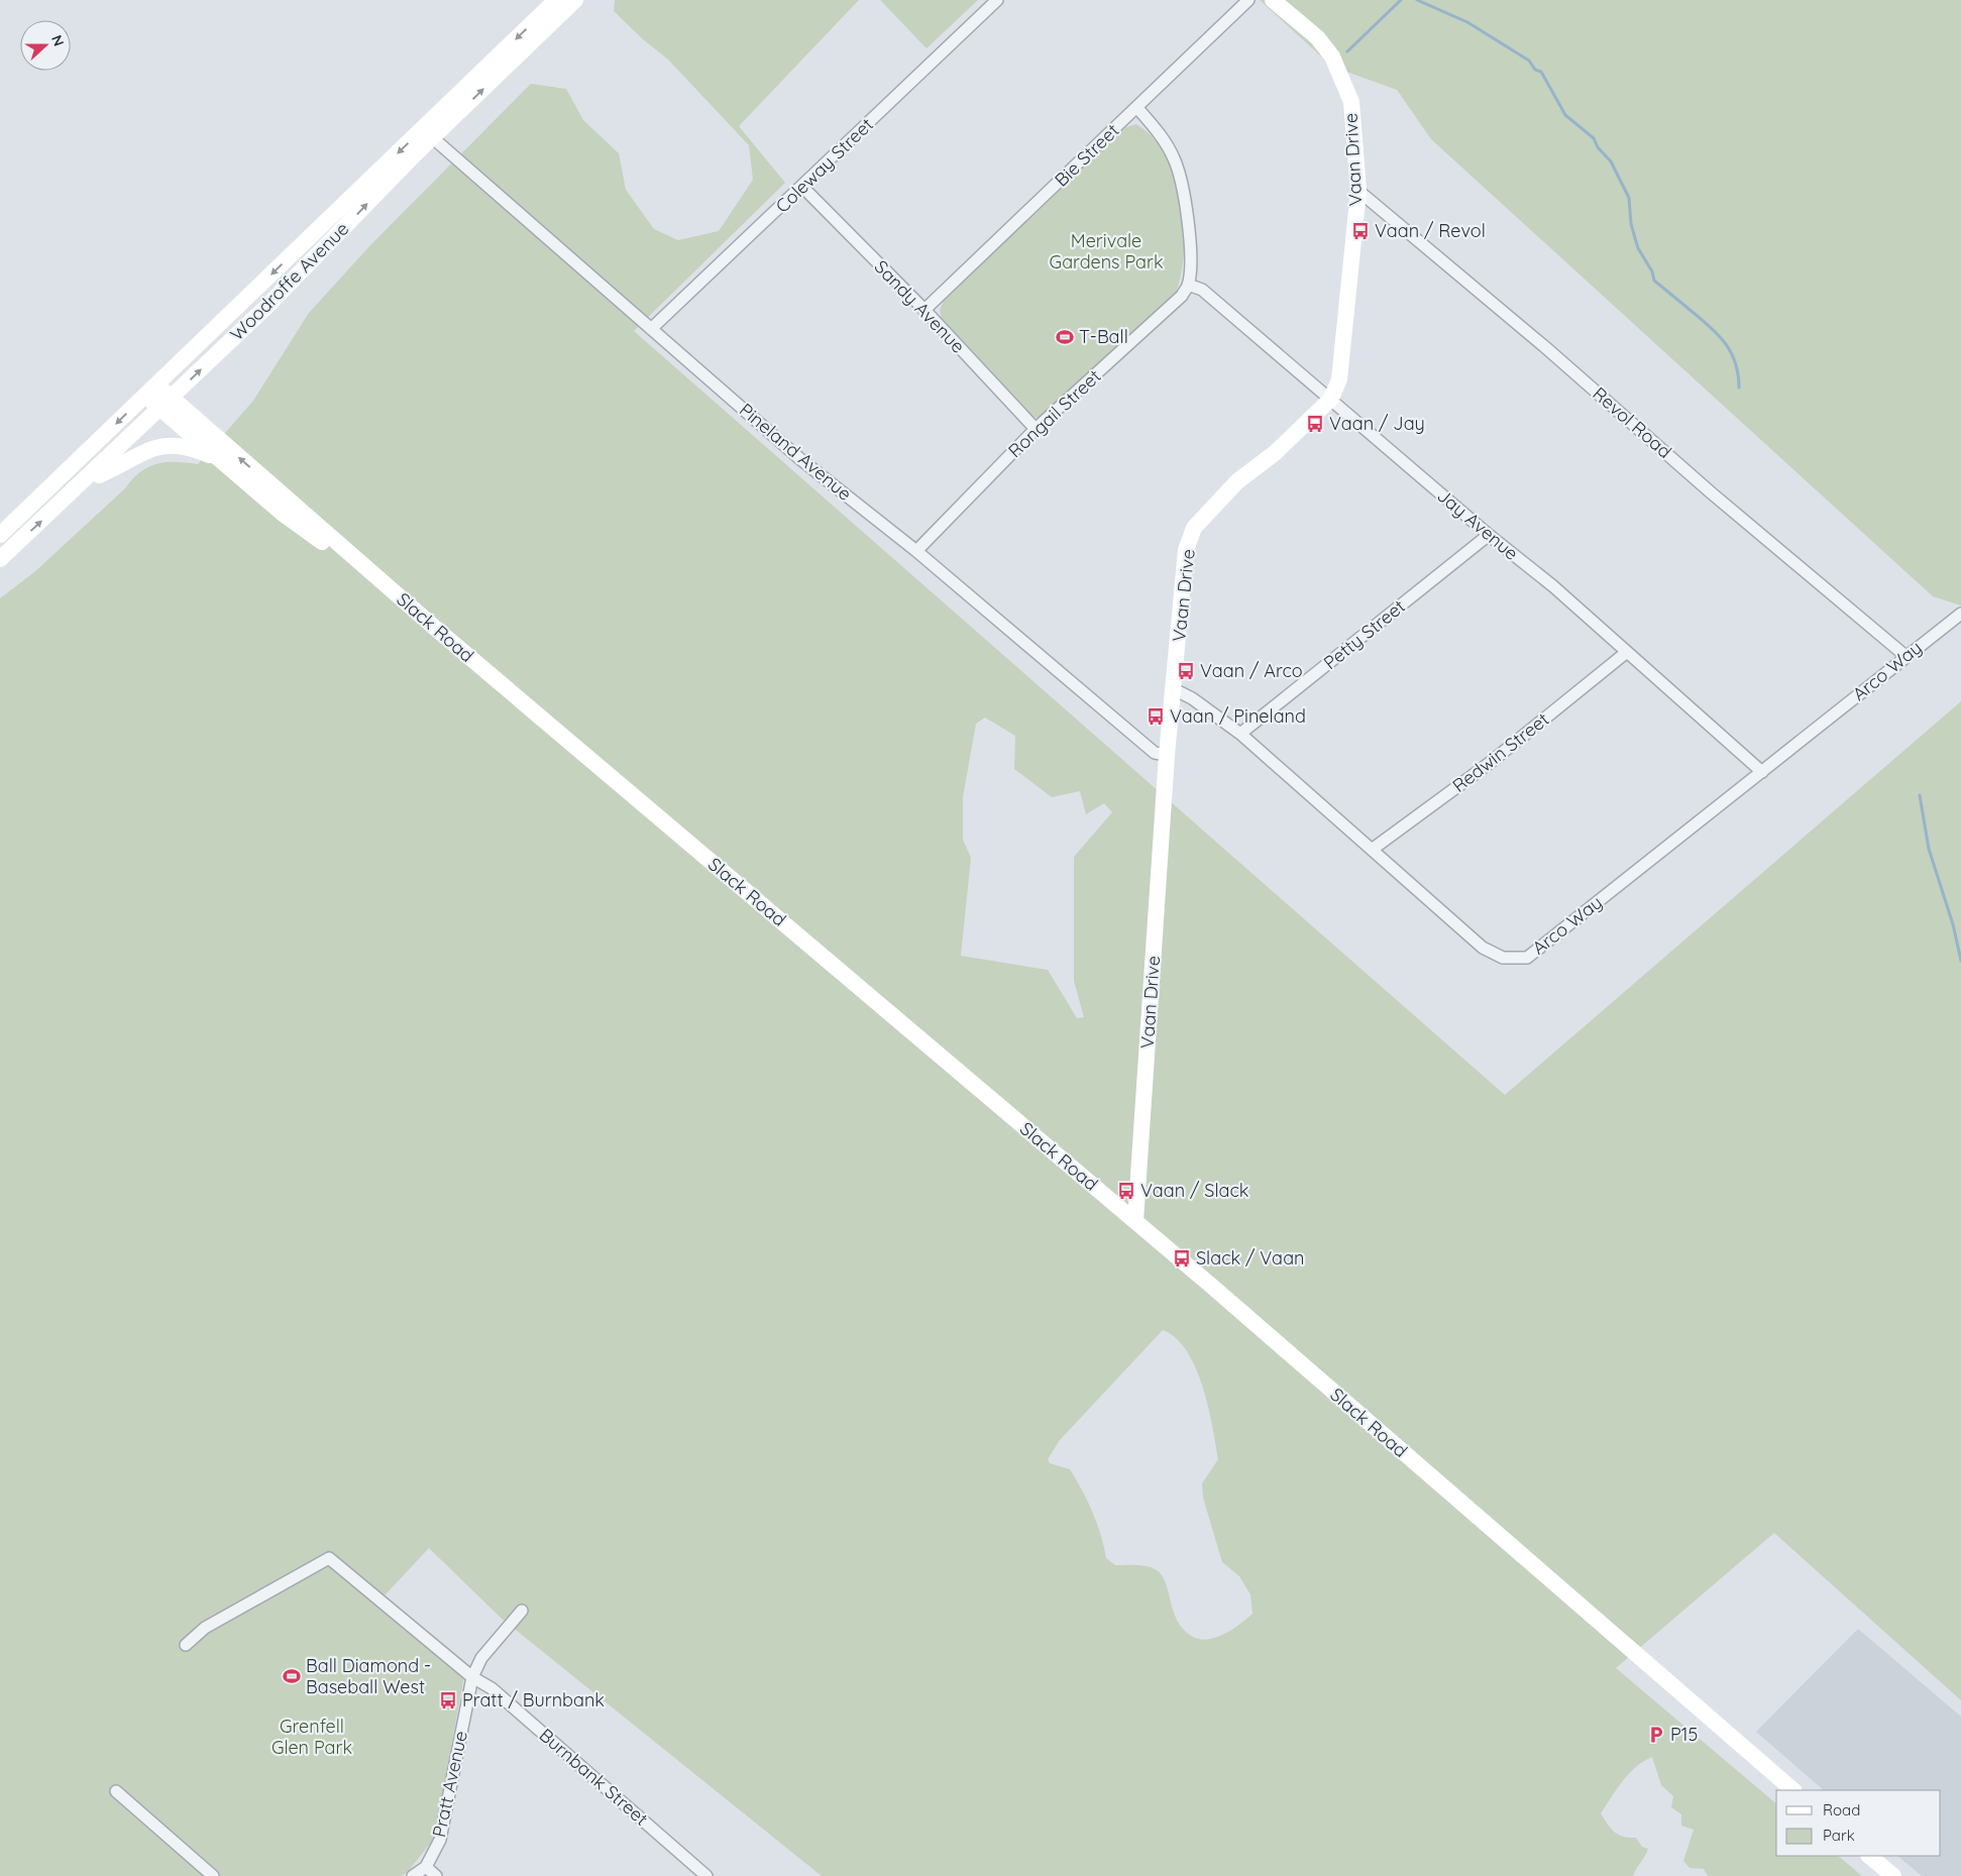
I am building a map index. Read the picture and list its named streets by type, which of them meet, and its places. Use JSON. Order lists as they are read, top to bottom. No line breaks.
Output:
{"streets":{"street":["Bie Street","Vaan Drive","Coleway Street","Woodroffe Avenue","Sandy Avenue","Rongail Street","Revol Road","Pineland Avenue","Jay Avenue","Slack Road","Petty Street","Arco Way","Redwin Street","Burnbank Street","Pratt Avenue"]},"crossings":[["Bie Street","Sandy Avenue"],["Vaan Drive","Revol Road"],["Vaan Drive","Pineland Avenue"],["Vaan Drive","Jay Avenue"],["Vaan Drive","Slack Road"],["Vaan Drive","Arco Way"],["Coleway Street","Sandy Avenue"],["Coleway Street","Pineland Avenue"],["Woodroffe Avenue","Pineland Avenue"],["Woodroffe Avenue","Slack Road"],["Sandy Avenue","Rongail Street"],["Rongail Street","Pineland Avenue"],["Rongail Street","Jay Avenue"],["Revol Road","Arco Way"],["Jay Avenue","Petty Street"],["Jay Avenue","Arco Way"],["Jay Avenue","Redwin Street"],["Petty Street","Arco Way"],["Arco Way","Redwin Street"],["Burnbank Street","Pratt Avenue"]],"parks":["Merivale Gardens Park","Grenfell Glen Park"],"places":{"bus stop":["Vaan / Revol","Vaan / Jay","Vaan / Arco","Vaan / Pineland","Vaan / Slack","Slack / Vaan","Pratt / Burnbank"],"sports":["T-Ball","Ball Diamond - Baseball West"],"parking":["P15"]},"legend":["Road","Park"],"north":"right"}
